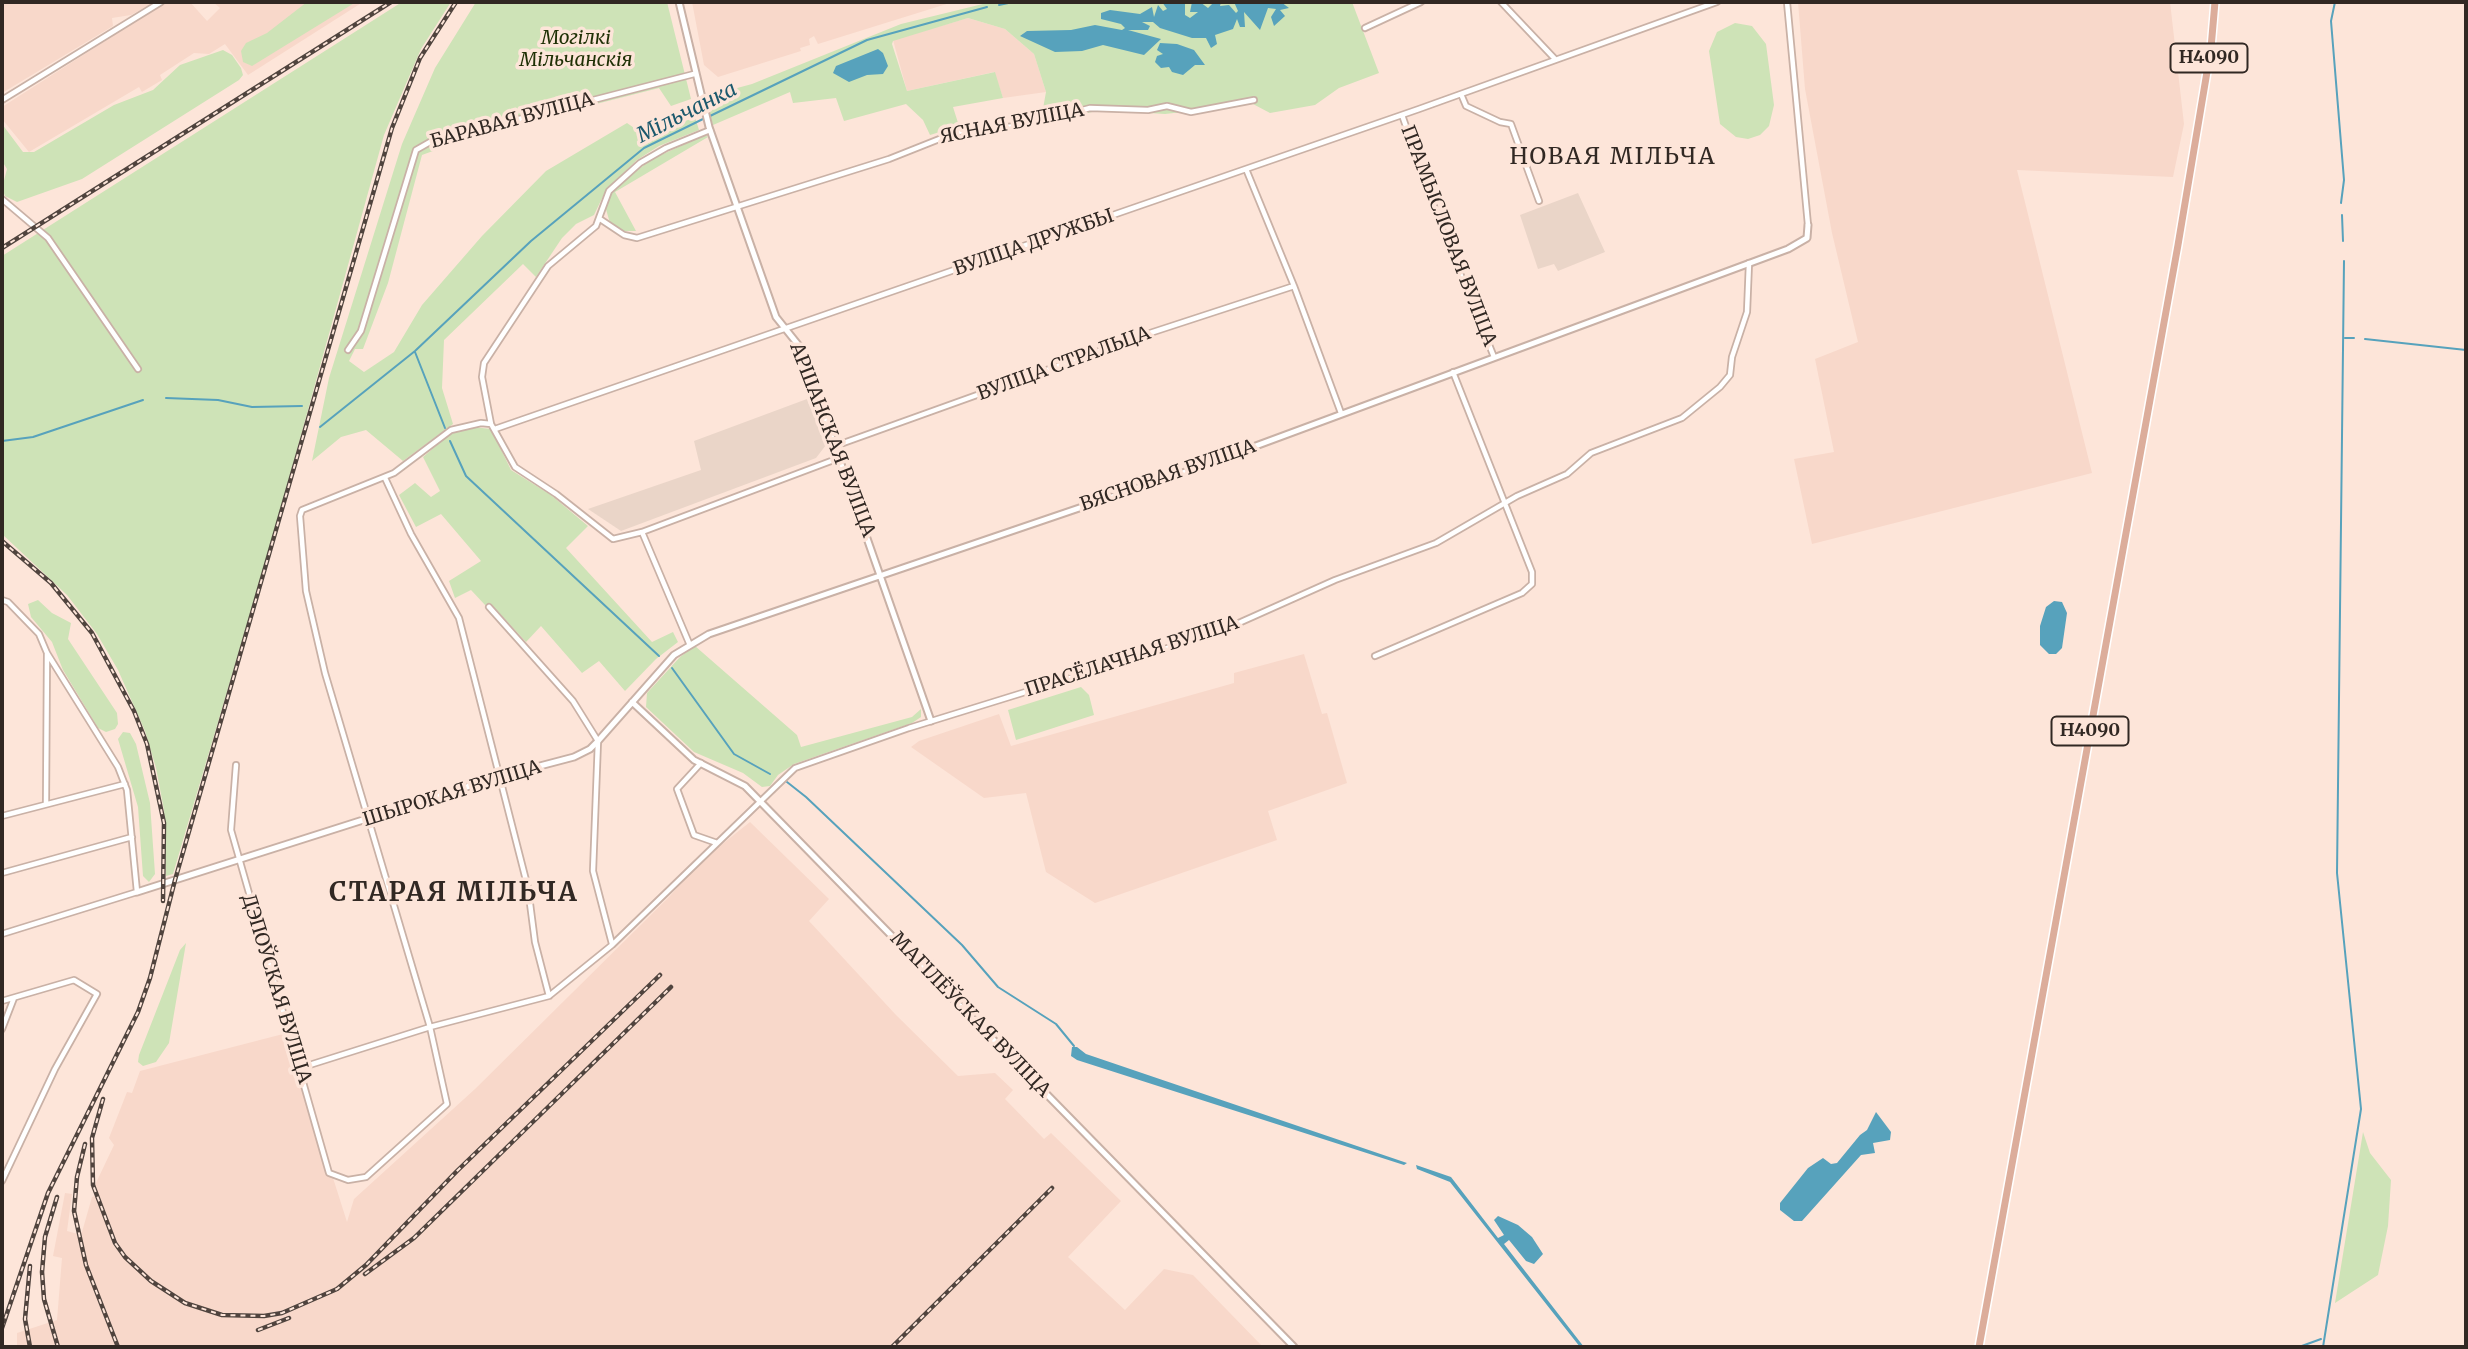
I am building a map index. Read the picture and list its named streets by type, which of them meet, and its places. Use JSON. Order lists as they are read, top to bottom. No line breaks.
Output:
{"streets":{"main road":["Н4090"],"street":["БАРАВАЯ ВУЛІЦА","ЯСНАЯ ВУЛІЦА","ПРАМЫСЛОВАЯ ВУЛІЦА","ВУЛІЦА ДРУЖБЫ","ВУЛІЦА СТРАЛЬЦА","АРШАНСКАЯ ВУЛІЦА","ВЯСНОВАЯ ВУЛІЦА","ПРАСЁЛАЧНАЯ ВУЛІЦА","ШЫРОКАЯ ВУЛІЦА","ДЭПОЎСКАЯ ВУЛІЦА","МАГІЛЁЎСКАЯ ВУЛІЦА"]},"crossings":[["БАРАВАЯ ВУЛІЦА","АРШАНСКАЯ ВУЛІЦА"],["ЯСНАЯ ВУЛІЦА","АРШАНСКАЯ ВУЛІЦА"],["ПРАМЫСЛОВАЯ ВУЛІЦА","ВУЛІЦА ДРУЖБЫ"],["ПРАМЫСЛОВАЯ ВУЛІЦА","ВЯСНОВАЯ ВУЛІЦА"],["ВУЛІЦА ДРУЖБЫ","АРШАНСКАЯ ВУЛІЦА"],["ВУЛІЦА ДРУЖБЫ","ШЫРОКАЯ ВУЛІЦА"],["ВУЛІЦА СТРАЛЬЦА","АРШАНСКАЯ ВУЛІЦА"],["АРШАНСКАЯ ВУЛІЦА","ВЯСНОВАЯ ВУЛІЦА"],["АРШАНСКАЯ ВУЛІЦА","ПРАСЁЛАЧНАЯ ВУЛІЦА"],["ВЯСНОВАЯ ВУЛІЦА","ПРАСЁЛАЧНАЯ ВУЛІЦА"],["ВЯСНОВАЯ ВУЛІЦА","ШЫРОКАЯ ВУЛІЦА"],["ВЯСНОВАЯ ВУЛІЦА","МАГІЛЁЎСКАЯ ВУЛІЦА"],["ПРАСЁЛАЧНАЯ ВУЛІЦА","МАГІЛЁЎСКАЯ ВУЛІЦА"],["ШЫРОКАЯ ВУЛІЦА","ДЭПОЎСКАЯ ВУЛІЦА"]],"districts":["НОВАЯ МІЛЬЧА","СТАРАЯ МІЛЬЧА"],"water":["Мільчанка"],"parks":["Могілкі Мільчанскія"]}
